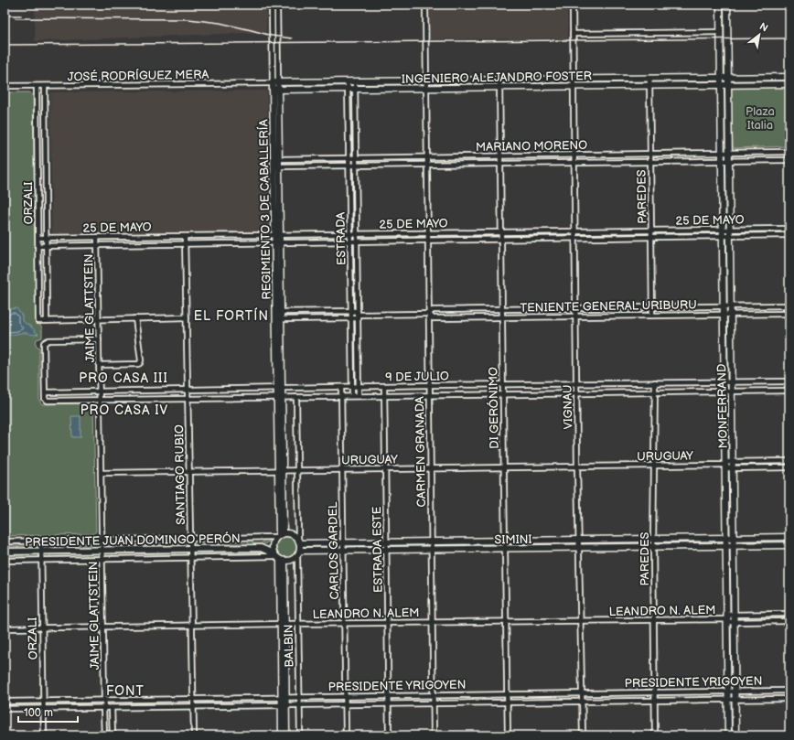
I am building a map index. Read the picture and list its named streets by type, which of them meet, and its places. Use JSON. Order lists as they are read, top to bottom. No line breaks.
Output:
{"streets":{"street":["JOSÉ RODRÍGUEZ MERA","INGENIERO ALEJANDRO FOSTER","MARIANO MORENO","PAREDES","ORZALI","REGIMIENTO 3 DE CABALLERÍA","25 DE MAYO","ESTRADA","TENIENTE GENERAL URIBURU","JAIME GLATTSTEIN","9 DE JULIO","MONFERRAND","VIGNAU","DI GERÓNIMO","CARMEN GRANADA","URUGUAY","SANTIAGO RUBIO","SIMINI","PRESIDENTE JUAN DOMINGO PERÓN","ESTRADA ESTE","CARLOS GARDEL","LEANDRO N. ALEM","BALBIN","PRESIDENTE YRIGOYEN"]},"crossings":[["JOSÉ RODRÍGUEZ MERA","INGENIERO ALEJANDRO FOSTER"],["JOSÉ RODRÍGUEZ MERA","ORZALI"],["JOSÉ RODRÍGUEZ MERA","REGIMIENTO 3 DE CABALLERÍA"],["INGENIERO ALEJANDRO FOSTER","PAREDES"],["INGENIERO ALEJANDRO FOSTER","REGIMIENTO 3 DE CABALLERÍA"],["INGENIERO ALEJANDRO FOSTER","ESTRADA"],["INGENIERO ALEJANDRO FOSTER","MONFERRAND"],["INGENIERO ALEJANDRO FOSTER","VIGNAU"],["INGENIERO ALEJANDRO FOSTER","DI GERÓNIMO"],["INGENIERO ALEJANDRO FOSTER","CARMEN GRANADA"],["MARIANO MORENO","PAREDES"],["MARIANO MORENO","REGIMIENTO 3 DE CABALLERÍA"],["MARIANO MORENO","ESTRADA"],["MARIANO MORENO","MONFERRAND"],["MARIANO MORENO","VIGNAU"],["MARIANO MORENO","DI GERÓNIMO"],["MARIANO MORENO","CARMEN GRANADA"],["PAREDES","25 DE MAYO"],["PAREDES","TENIENTE GENERAL URIBURU"],["PAREDES","9 DE JULIO"],["PAREDES","URUGUAY"],["PAREDES","SIMINI"],["PAREDES","LEANDRO N. ALEM"],["PAREDES","PRESIDENTE YRIGOYEN"],["ORZALI","25 DE MAYO"],["ORZALI","PRESIDENTE JUAN DOMINGO PERÓN"],["ORZALI","LEANDRO N. ALEM"],["ORZALI","PRESIDENTE YRIGOYEN"],["REGIMIENTO 3 DE CABALLERÍA","25 DE MAYO"],["REGIMIENTO 3 DE CABALLERÍA","9 DE JULIO"],["REGIMIENTO 3 DE CABALLERÍA","URUGUAY"],["REGIMIENTO 3 DE CABALLERÍA","SIMINI"],["REGIMIENTO 3 DE CABALLERÍA","PRESIDENTE JUAN DOMINGO PERÓN"],["REGIMIENTO 3 DE CABALLERÍA","BALBIN"],["25 DE MAYO","ESTRADA"],["25 DE MAYO","JAIME GLATTSTEIN"],["25 DE MAYO","MONFERRAND"],["25 DE MAYO","VIGNAU"],["25 DE MAYO","DI GERÓNIMO"],["25 DE MAYO","CARMEN GRANADA"],["25 DE MAYO","SANTIAGO RUBIO"],["ESTRADA","TENIENTE GENERAL URIBURU"],["ESTRADA","9 DE JULIO"],["TENIENTE GENERAL URIBURU","MONFERRAND"],["TENIENTE GENERAL URIBURU","VIGNAU"],["TENIENTE GENERAL URIBURU","DI GERÓNIMO"],["TENIENTE GENERAL URIBURU","CARMEN GRANADA"],["JAIME GLATTSTEIN","9 DE JULIO"],["JAIME GLATTSTEIN","URUGUAY"],["JAIME GLATTSTEIN","PRESIDENTE JUAN DOMINGO PERÓN"],["JAIME GLATTSTEIN","LEANDRO N. ALEM"],["JAIME GLATTSTEIN","PRESIDENTE YRIGOYEN"],["9 DE JULIO","MONFERRAND"],["9 DE JULIO","VIGNAU"],["9 DE JULIO","DI GERÓNIMO"],["9 DE JULIO","CARMEN GRANADA"],["9 DE JULIO","SANTIAGO RUBIO"],["9 DE JULIO","ESTRADA ESTE"],["9 DE JULIO","CARLOS GARDEL"],["MONFERRAND","URUGUAY"],["MONFERRAND","SIMINI"],["MONFERRAND","LEANDRO N. ALEM"],["MONFERRAND","PRESIDENTE YRIGOYEN"],["VIGNAU","URUGUAY"],["VIGNAU","SIMINI"],["VIGNAU","LEANDRO N. ALEM"],["VIGNAU","PRESIDENTE YRIGOYEN"],["DI GERÓNIMO","URUGUAY"],["DI GERÓNIMO","SIMINI"],["DI GERÓNIMO","LEANDRO N. ALEM"],["DI GERÓNIMO","PRESIDENTE YRIGOYEN"],["CARMEN GRANADA","URUGUAY"],["CARMEN GRANADA","SIMINI"],["CARMEN GRANADA","LEANDRO N. ALEM"],["CARMEN GRANADA","PRESIDENTE YRIGOYEN"],["URUGUAY","SANTIAGO RUBIO"],["URUGUAY","ESTRADA ESTE"],["URUGUAY","CARLOS GARDEL"],["SANTIAGO RUBIO","PRESIDENTE JUAN DOMINGO PERÓN"],["SANTIAGO RUBIO","LEANDRO N. ALEM"],["SANTIAGO RUBIO","PRESIDENTE YRIGOYEN"],["SIMINI","PRESIDENTE JUAN DOMINGO PERÓN"],["SIMINI","ESTRADA ESTE"],["SIMINI","CARLOS GARDEL"],["SIMINI","BALBIN"],["PRESIDENTE JUAN DOMINGO PERÓN","BALBIN"],["ESTRADA ESTE","LEANDRO N. ALEM"],["ESTRADA ESTE","PRESIDENTE YRIGOYEN"],["CARLOS GARDEL","LEANDRO N. ALEM"],["CARLOS GARDEL","PRESIDENTE YRIGOYEN"],["LEANDRO N. ALEM","BALBIN"],["BALBIN","PRESIDENTE YRIGOYEN"]],"districts":["EL FORTÍN","PRO CASA III","PRO CASA IV","FONT"],"parks":["Plaza Italia"],"scale_bar":"100 m","north":"top right"}
